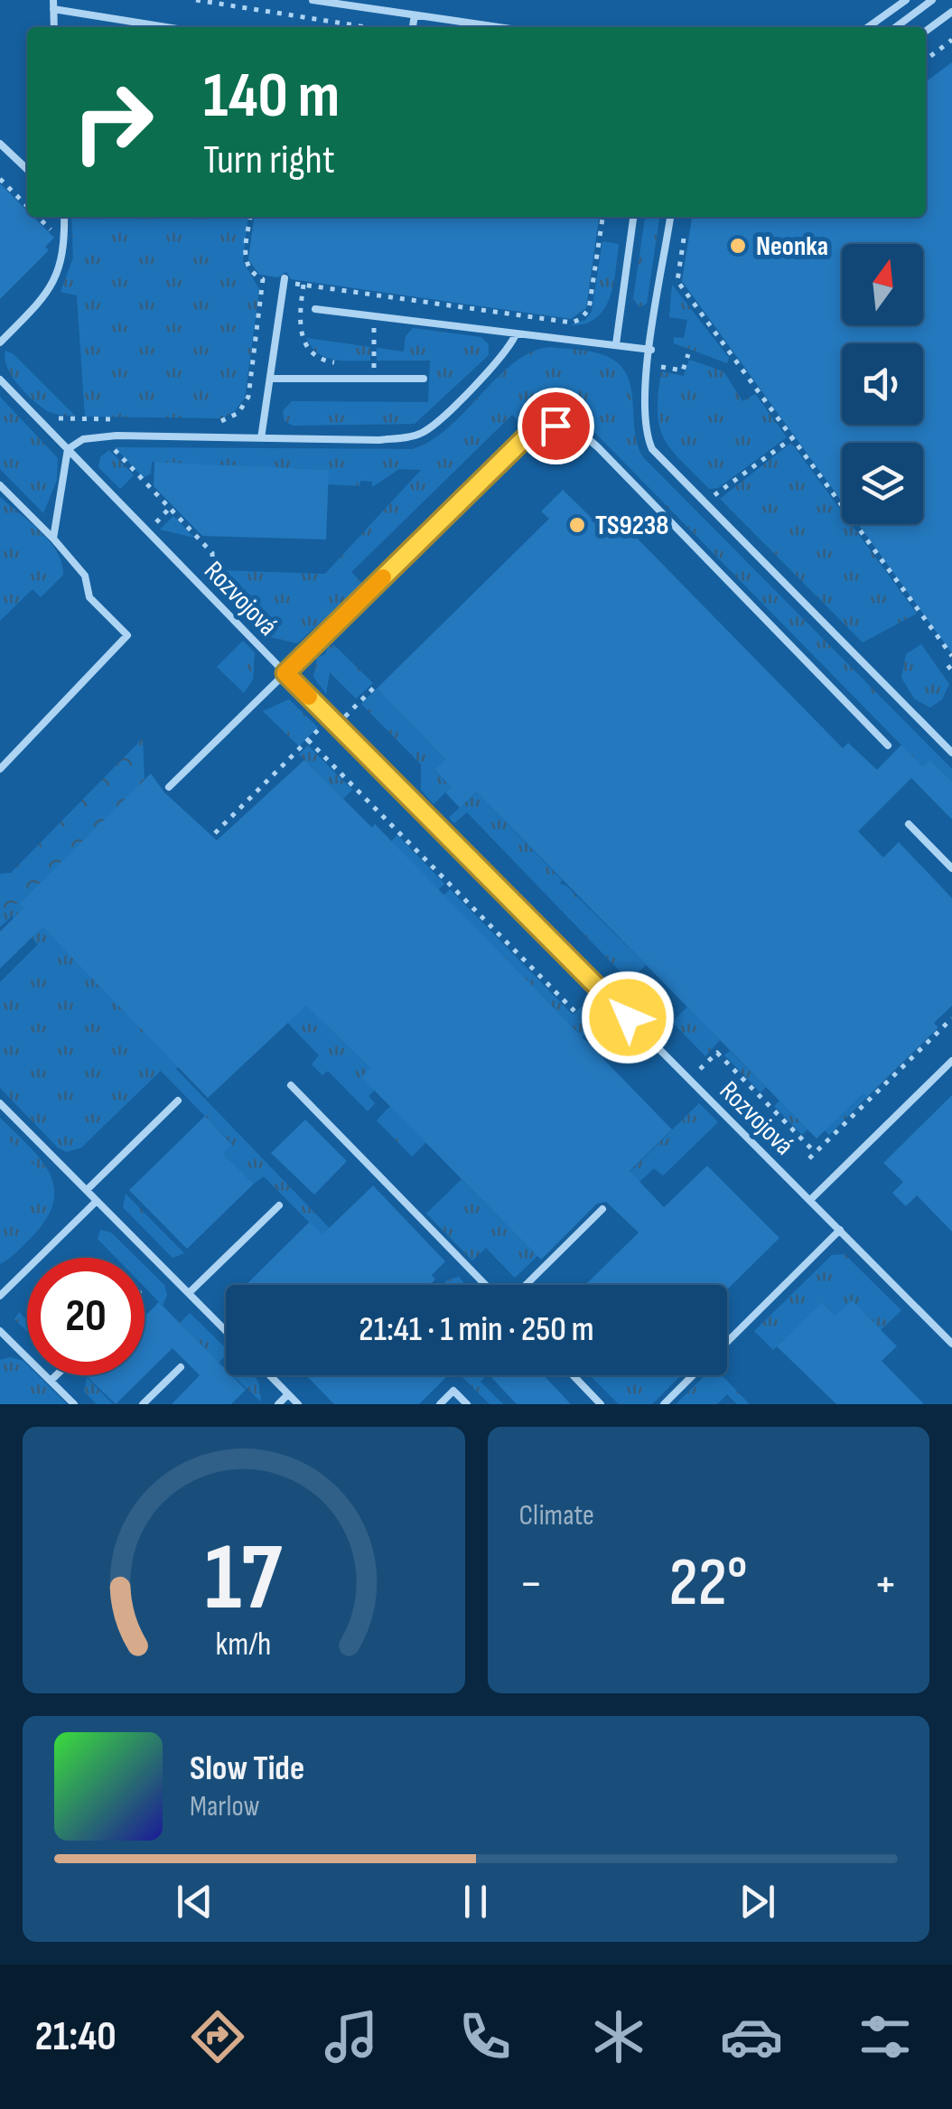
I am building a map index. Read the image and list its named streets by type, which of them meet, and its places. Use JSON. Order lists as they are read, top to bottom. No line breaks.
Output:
{"streets":{"lane":["Rozvojová"]},"places":["Neonka","TS9238"],"north":"top","page":{"turn":["140 m","Turn right"],"limit":"20","trip":"21:41 · 1 min · 250 m","tile":"Climate","heat":["−","22°","+"],"song":["Slow Tide","Marlow"],"tabs":"21:40","gauge":["17","km/h"]}}
